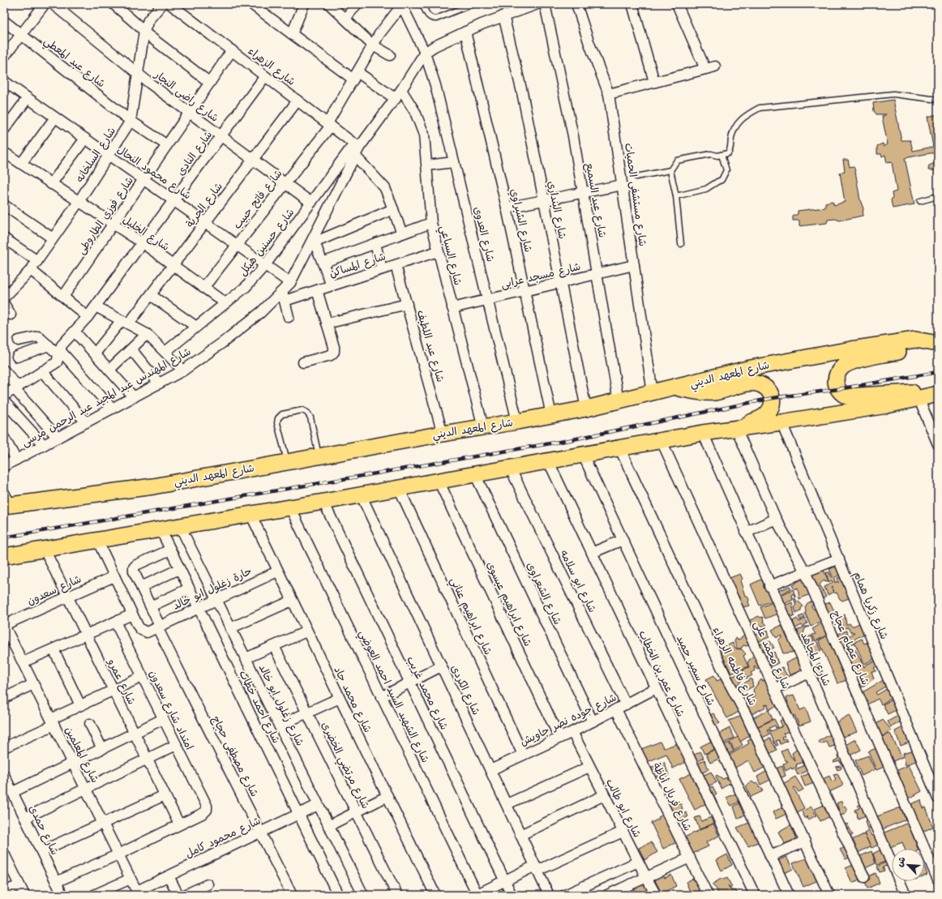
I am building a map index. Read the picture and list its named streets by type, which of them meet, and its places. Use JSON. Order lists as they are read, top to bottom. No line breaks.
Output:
{"streets":{"main road":["شارع المعهد الديني"],"street":["شارع عبد المعطي","شارع الزهراء","شارع راضى النجار","شارع النادى","شارع السلخانه","شارع محمود النحال","شارع مستشفى الحميات","شارع فاتح حبيب","شارع عبد السميع","شارع الحرية","شارع البنداري","شارع فوزي الطاروطى","شارع الشبراوي","شارع الخليل","شارع العدوى","شارع حسنين هيكل","شارع السباعي","شارع المساكن","شارع مسجد عرابى","شارع عبد اللطيف","شارع المهندس عبد المجيد عبد الرحمن مرسى","شارع ابو سلامه","حارة زغلول ابو خالد","شارع سعدون","شارع الشعراوى","شارع ابراهيم عيسوى","شارع زكريا همام","شارع ابراهيم عناني","شارع عصام عجاج","شارع محمد على","شارع المجاهد","شارع فاطمه الزهراء","شارع سمير حميد","شارع عمر بن الخطاب","شارع عمرو","شارع الكردى","شارع محمد غريب","شارع الشهيد السيد احمد العوضي","شارع محمد جاد","شارع زغلول ابو خالد","شارع احمد خطاب","امتداد شارع سعدون","شارع جوده نصر جاويش","شارع المعلمين","شارع مصطفى حجاج","شارع مرتضي الخضرى","شارع فريال أباظة","شارع ابو طالب","شارع حمدى","شارع محمود كامل"]},"crossings":[["شارع عبد المعطي","شارع السلخانه"],["شارع عبد المعطي","شارع فوزي الطاروطى"],["شارع الزهراء","شارع النادى"],["شارع الزهراء","شارع فاتح حبيب"],["شارع الزهراء","شارع الحرية"],["شارع الزهراء","شارع فوزي الطاروطى"],["شارع الزهراء","شارع حسنين هيكل"],["شارع الزهراء","شارع المهندس عبد المجيد عبد الرحمن مرسى"],["شارع راضى النجار","شارع النادى"],["شارع راضى النجار","شارع السلخانه"],["شارع راضى النجار","شارع فاتح حبيب"],["شارع راضى النجار","شارع الحرية"],["شارع راضى النجار","شارع فوزي الطاروطى"],["شارع راضى النجار","شارع حسنين هيكل"],["شارع النادى","شارع محمود النحال"],["شارع النادى","شارع الخليل"],["شارع السلخانه","شارع محمود النحال"],["شارع السلخانه","شارع الخليل"],["شارع محمود النحال","شارع فاتح حبيب"],["شارع محمود النحال","شارع الحرية"],["شارع محمود النحال","شارع فوزي الطاروطى"],["شارع محمود النحال","شارع حسنين هيكل"],["شارع محمود النحال","شارع المهندس عبد المجيد عبد الرحمن مرسى"],["شارع مستشفى الحميات","شارع مسجد عرابى"],["شارع مستشفى الحميات","شارع المعهد الديني"],["شارع فاتح حبيب","شارع الخليل"],["شارع فاتح حبيب","شارع العدوى"],["شارع عبد السميع","شارع مسجد عرابى"],["شارع عبد السميع","شارع المعهد الديني"],["شارع الحرية","شارع الخليل"],["شارع البنداري","شارع مسجد عرابى"],["شارع البنداري","شارع المعهد الديني"],["شارع البنداري","شارع المهندس عبد المجيد عبد الرحمن مرسى"],["شارع فوزي الطاروطى","شارع الخليل"],["شارع الشبراوي","شارع مسجد عرابى"],["شارع الشبراوي","شارع المعهد الديني"],["شارع الشبراوي","شارع المهندس عبد المجيد عبد الرحمن مرسى"],["شارع الخليل","شارع حسنين هيكل"],["شارع العدوى","شارع مسجد عرابى"],["شارع العدوى","شارع المعهد الديني"],["شارع العدوى","شارع المهندس عبد المجيد عبد الرحمن مرسى"],["شارع حسنين هيكل","شارع المهندس عبد المجيد عبد الرحمن مرسى"],["شارع السباعي","شارع المساكن"],["شارع السباعي","شارع مسجد عرابى"],["شارع السباعي","شارع المعهد الديني"],["شارع السباعي","شارع المهندس عبد المجيد عبد الرحمن مرسى"],["شارع المساكن","شارع عبد اللطيف"],["شارع المساكن","شارع المهندس عبد المجيد عبد الرحمن مرسى"],["شارع عبد اللطيف","شارع المعهد الديني"],["شارع ابو سلامه","شارع جوده نصر جاويش"],["حارة زغلول ابو خالد","شارع محمد جاد"],["حارة زغلول ابو خالد","شارع زغلول ابو خالد"],["حارة زغلول ابو خالد","شارع احمد خطاب"],["حارة زغلول ابو خالد","شارع مصطفى حجاج"],["شارع سعدون","شارع عمرو"],["شارع سعدون","شارع المعلمين"],["شارع الشعراوى","شارع جوده نصر جاويش"],["شارع ابراهيم عيسوى","شارع جوده نصر جاويش"],["شارع ابراهيم عناني","شارع جوده نصر جاويش"],["شارع عمر بن الخطاب","شارع جوده نصر جاويش"],["شارع عمرو","امتداد شارع سعدون"],["شارع الكردى","شارع جوده نصر جاويش"],["شارع زغلول ابو خالد","شارع محمود كامل"],["شارع احمد خطاب","شارع مصطفى حجاج"],["شارع احمد خطاب","شارع محمود كامل"],["شارع جوده نصر جاويش","شارع فريال أباظة"],["شارع جوده نصر جاويش","شارع ابو طالب"],["شارع المعلمين","شارع محمود كامل"],["شارع مصطفى حجاج","شارع محمود كامل"]],"north":"top left"}
